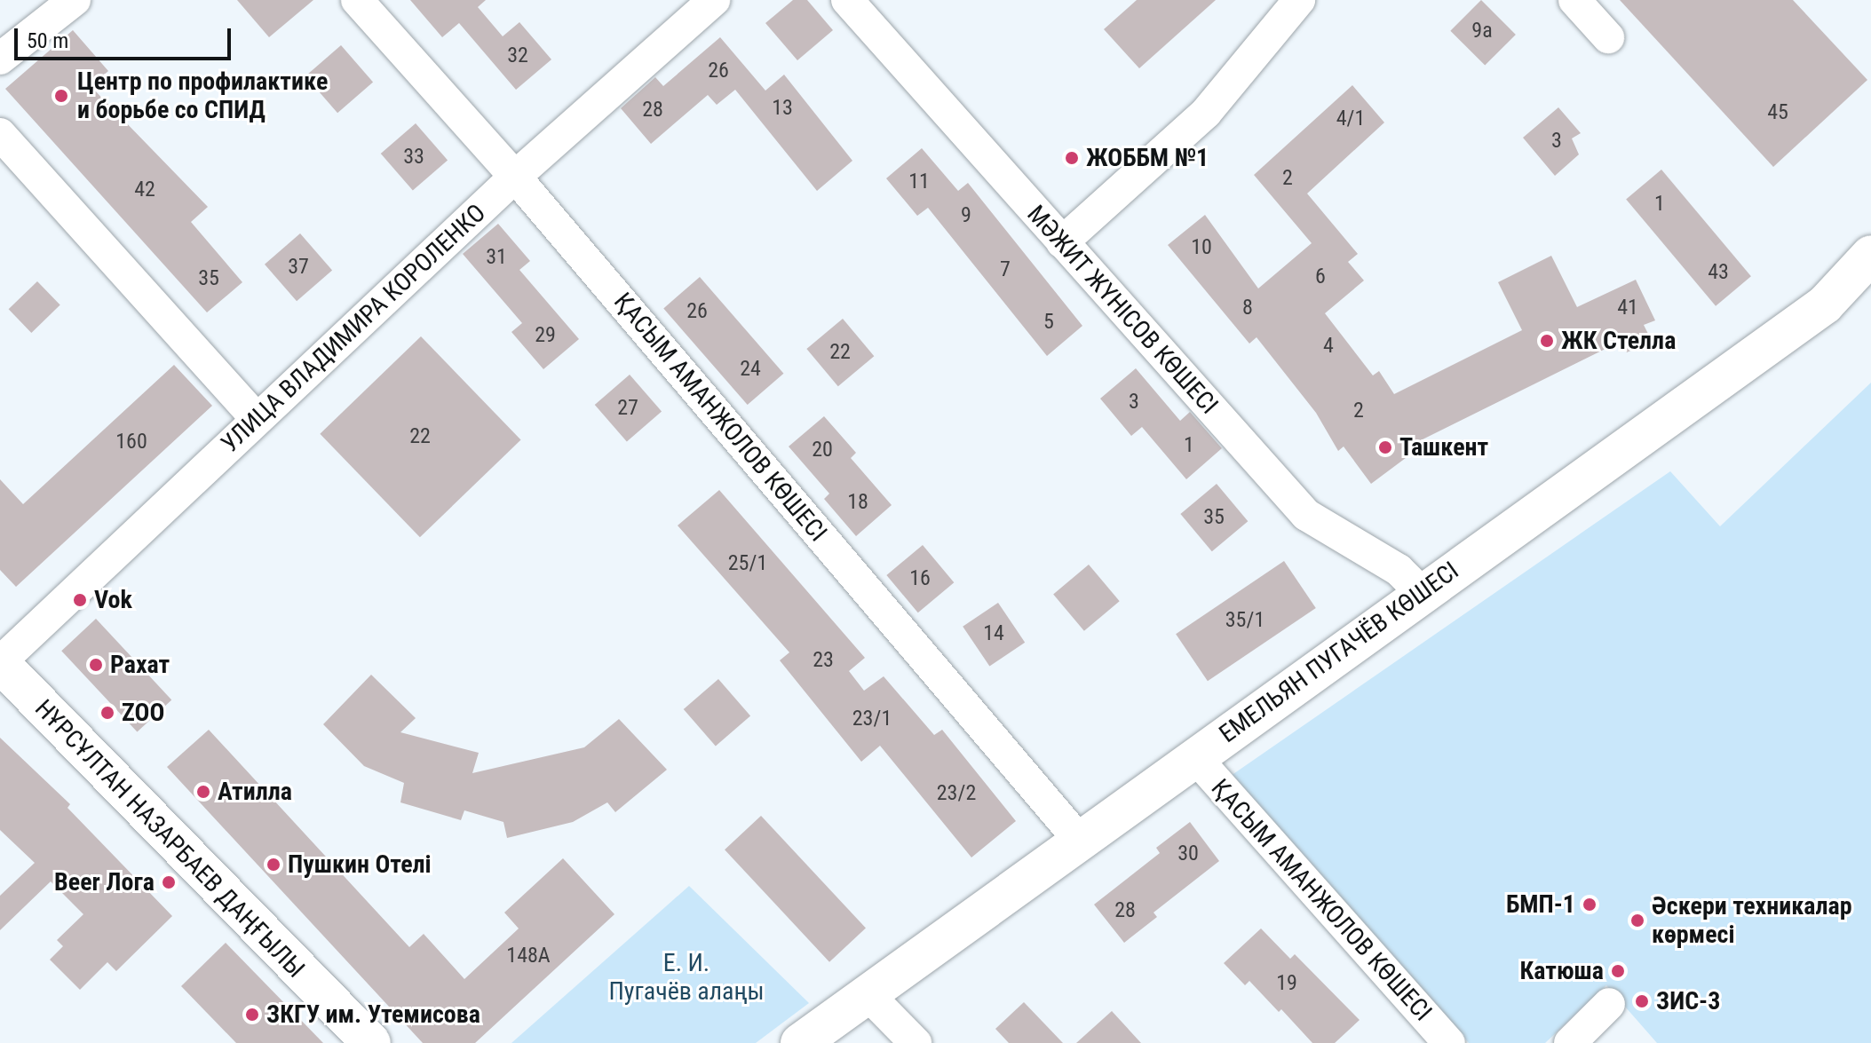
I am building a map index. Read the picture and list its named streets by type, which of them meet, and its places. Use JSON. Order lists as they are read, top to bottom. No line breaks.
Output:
{"streets":{"street":["МӘЖИТ ЖҮНІСОВ КӨШЕСІ","УЛИЦА ВЛАДИМИРА КОРОЛЕНКО","ҚАСЫМ АМАНЖОЛОВ КӨШЕСІ","ЕМЕЛЬЯН ПУГАЧЁВ КӨШЕСІ","НҰРСҰЛТАН НАЗАРБАЕВ ДАҢҒЫЛЫ"]},"crossings":[["МӘЖИТ ЖҮНІСОВ КӨШЕСІ","ЕМЕЛЬЯН ПУГАЧЁВ КӨШЕСІ"],["УЛИЦА ВЛАДИМИРА КОРОЛЕНКО","ҚАСЫМ АМАНЖОЛОВ КӨШЕСІ"],["УЛИЦА ВЛАДИМИРА КОРОЛЕНКО","НҰРСҰЛТАН НАЗАРБАЕВ ДАҢҒЫЛЫ"],["ҚАСЫМ АМАНЖОЛОВ КӨШЕСІ","ЕМЕЛЬЯН ПУГАЧЁВ КӨШЕСІ"]],"parks":["Е. И. Пугачёв алаңы"],"places":["Центр по профилактике и борьбе со СПИД","ЖОББМ №1","ЖК Стелла","Ташкент","Vok","Рахат","ZOO","Атилла","Пушкин Отелі","Beer Лога","БМП-1","Әскери техникалар көрмесі","Катюша","ЗИС-3","ЗКГУ им. Утемисова"],"house_numbers":["9а","32","26","13","28","45","4/1","3","33","2","11","42","1","9","10","31","37","7","43","6","35","8","41","26","5","29","4","22","24","3","27","2","22","160","1","20","18","35","25/1","16","35/1","14","23","23/1","23/2","30","28","148А","19"],"scale_bar":"50 m"}
